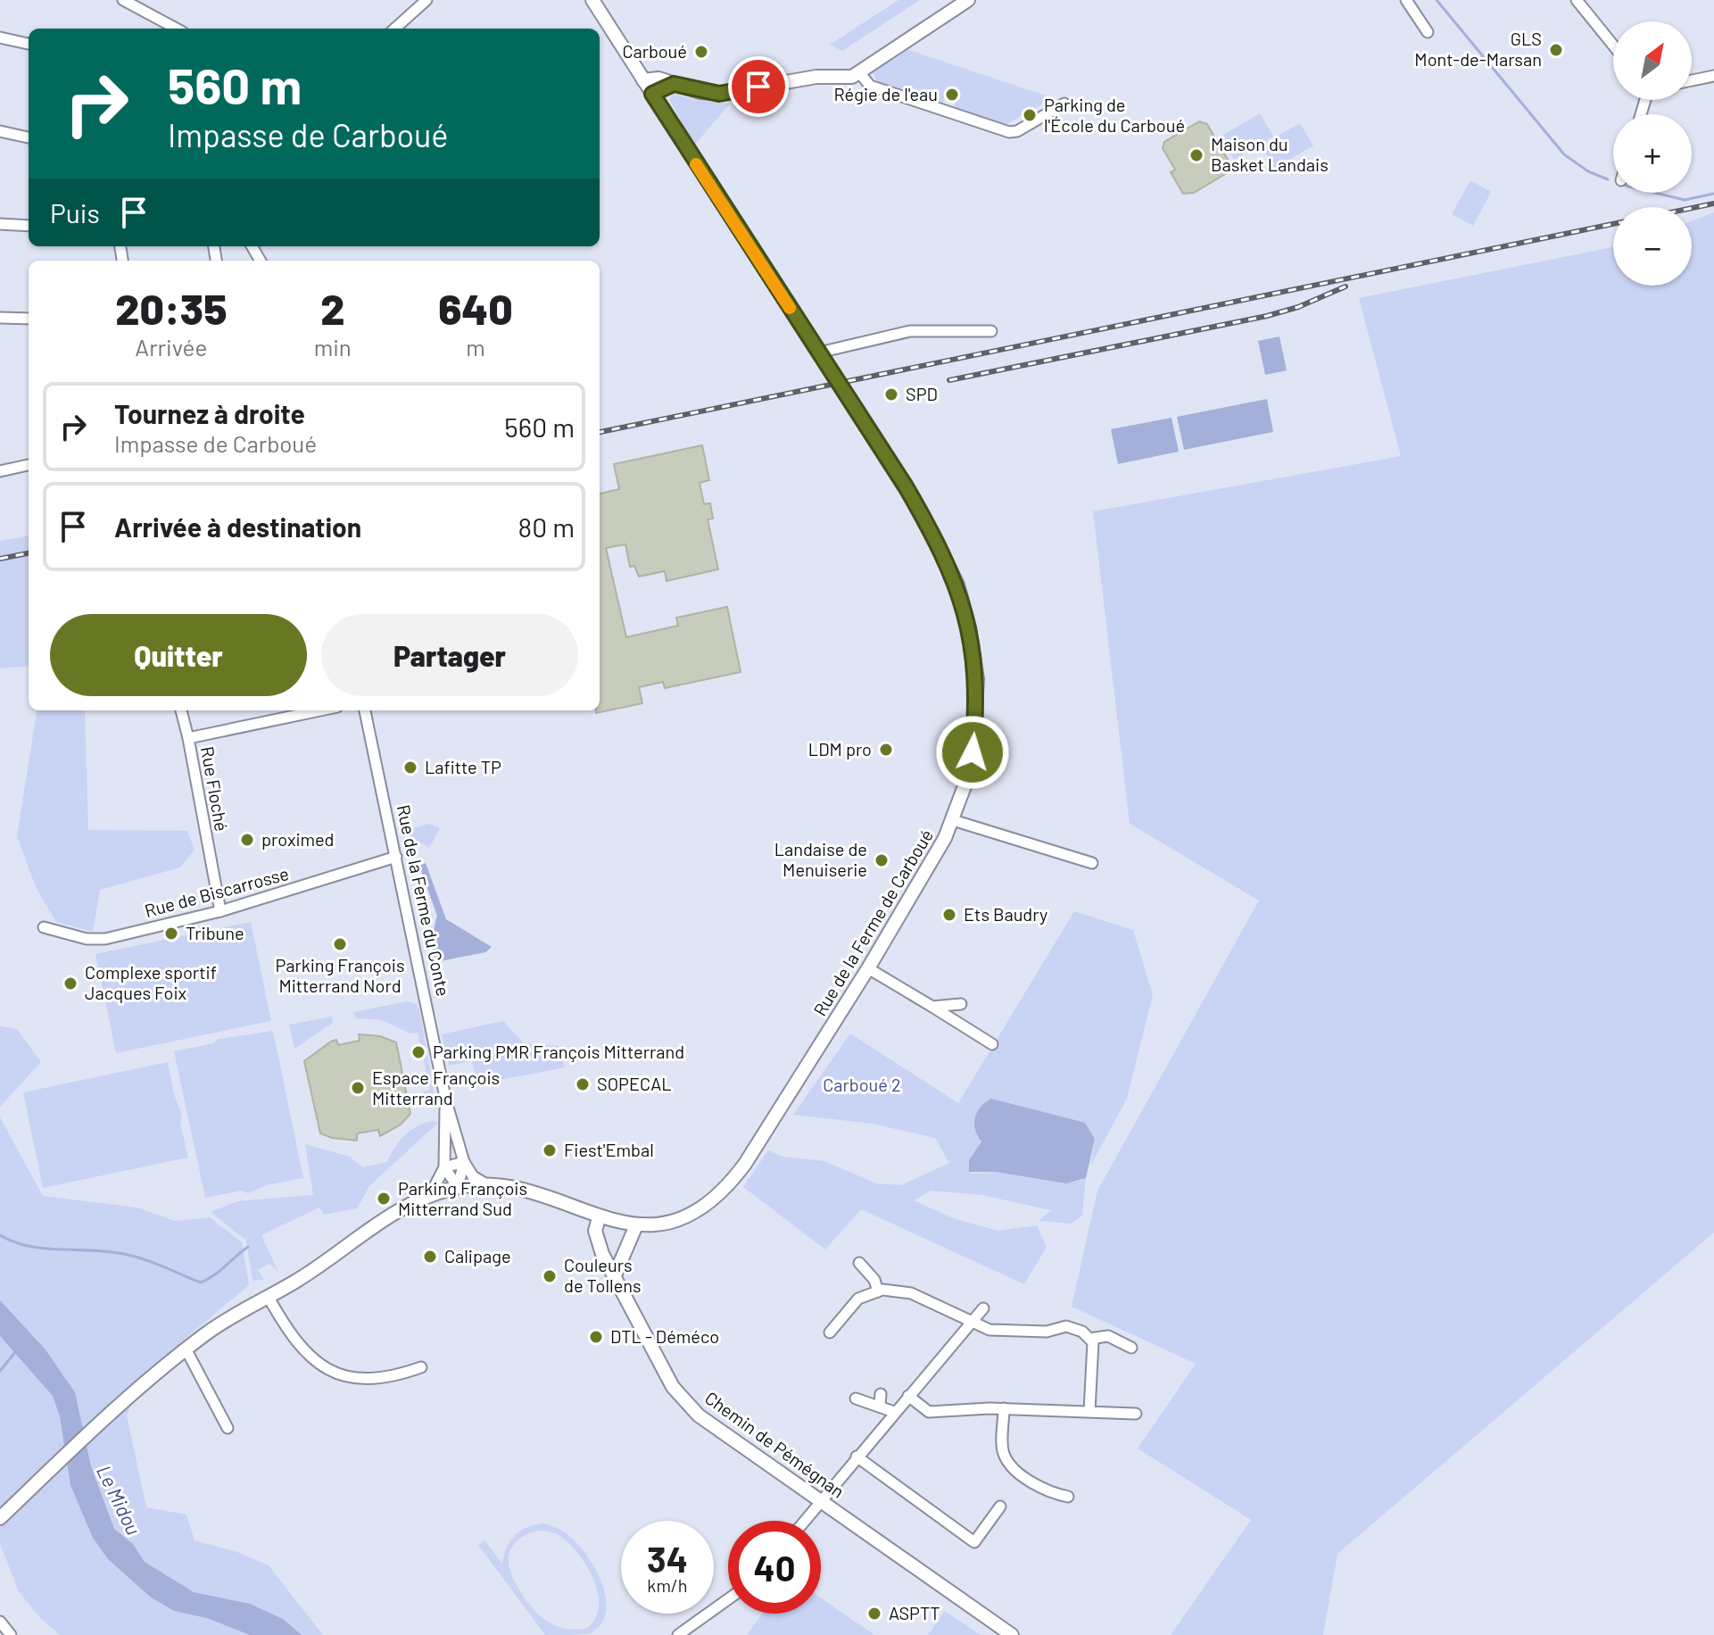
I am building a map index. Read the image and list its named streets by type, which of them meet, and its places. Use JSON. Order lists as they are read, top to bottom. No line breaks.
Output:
{"streets":{"street":["Rue Floché","Rue de Biscarrosse","Rue de la Ferme du Conte","Rue de la Ferme de Carboué","Chemin de Pémégnan"]},"crossings":[["Rue Floché","Rue de Biscarrosse"],["Rue de Biscarrosse","Rue de la Ferme du Conte"],["Rue de la Ferme du Conte","Rue de la Ferme de Carboué"],["Rue de la Ferme de Carboué","Chemin de Pémégnan"]],"water":["Le Midou"],"parks":["Carboué 2"],"places":["GLS Mont-de-Marsan","Carboué","Régie de l'eau","Parking de l'École du Carboué","Maison du Basket Landais","SPD","LDM pro","Lafitte TP","proximed","Landaise de Menuiserie","Ets Baudry","Tribune","Parking François Mitterrand Nord","Complexe sportif Jacques Foix","Parking PMR François Mitterrand","SOPECAL","Espace François Mitterrand","Fiest'Embal","Parking François Mitterrand Sud","Calipage","Couleurs de Tollens","DTL - Déméco","ASPTT"],"north":"top right","page":{"map_buttons":["+","−"],"turn":["560 m","Impasse de Carboué"],"then":"Puis","eta":["20:35","Arrivée","2","min","640","m"],"list":[{"name":"Tournez à droite","note":"Impasse de Carboué","value":"560 m"},{"name":"Arrivée à destination","value":"80 m"}],"buttons":["Quitter","Partager"],"speed":"34 km/h","limit":"40"}}
